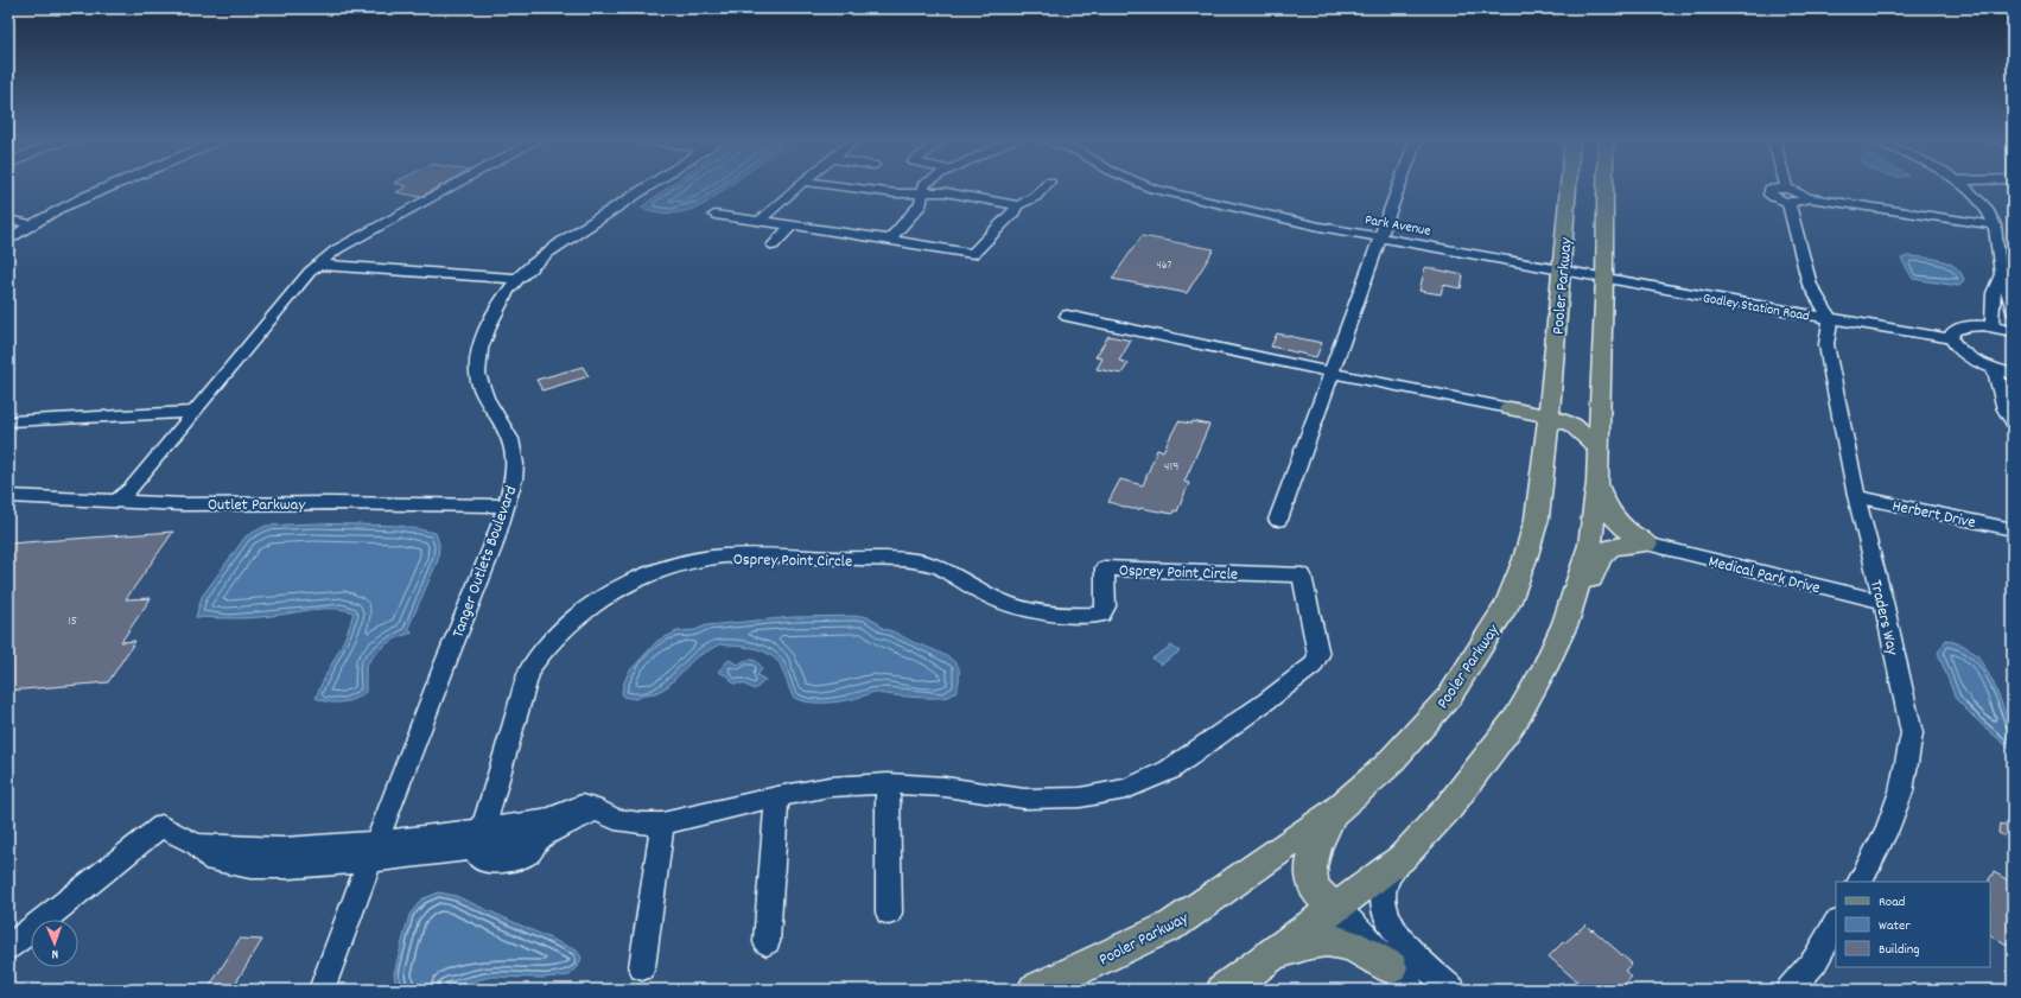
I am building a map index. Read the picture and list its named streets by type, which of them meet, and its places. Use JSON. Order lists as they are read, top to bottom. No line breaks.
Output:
{"streets":{"main road":["Pooler Parkway"],"street":["Park Avenue","Godley Station Road","Outlet Parkway","Herbert Drive","Osprey Point Circle","Tanger Outlets Boulevard","Medical Park Drive","Traders Way"]},"crossings":[["Park Avenue","Pooler Parkway"],["Park Avenue","Godley Station Road"],["Pooler Parkway","Godley Station Road"],["Godley Station Road","Traders Way"],["Outlet Parkway","Tanger Outlets Boulevard"],["Herbert Drive","Traders Way"],["Osprey Point Circle","Tanger Outlets Boulevard"],["Medical Park Drive","Traders Way"]],"house_numbers":["467","419","15"],"legend":["Road","Water","Building"],"north":"bottom"}
